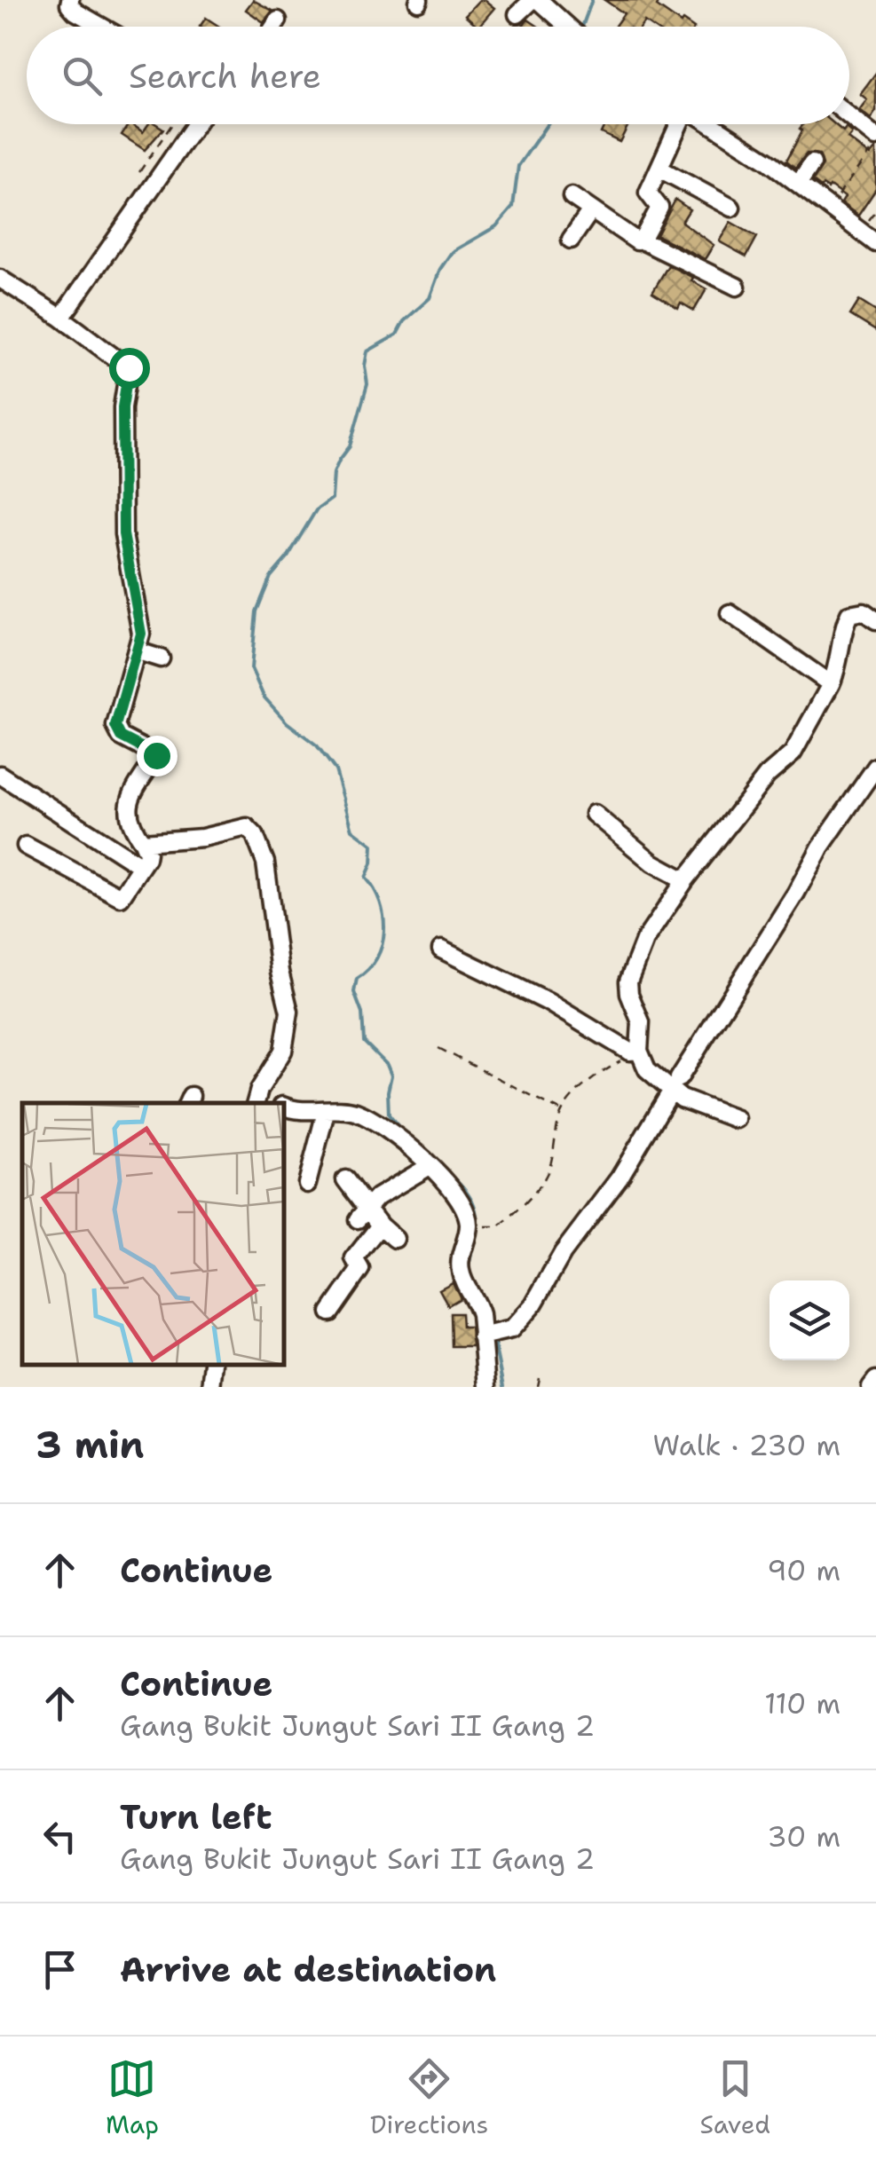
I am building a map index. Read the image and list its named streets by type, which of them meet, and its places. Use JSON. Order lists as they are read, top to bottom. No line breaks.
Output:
{"page":{"search":"Search here","heading":["3 min","Walk · 230 m"],"list":[["Continue","90 m"],["Continue","Gang Bukit Jungut Sari II Gang 2","110 m"],["Turn left","Gang Bukit Jungut Sari II Gang 2","30 m"],"Arrive at destination"],"nav":["Map","Directions","Saved"]}}
